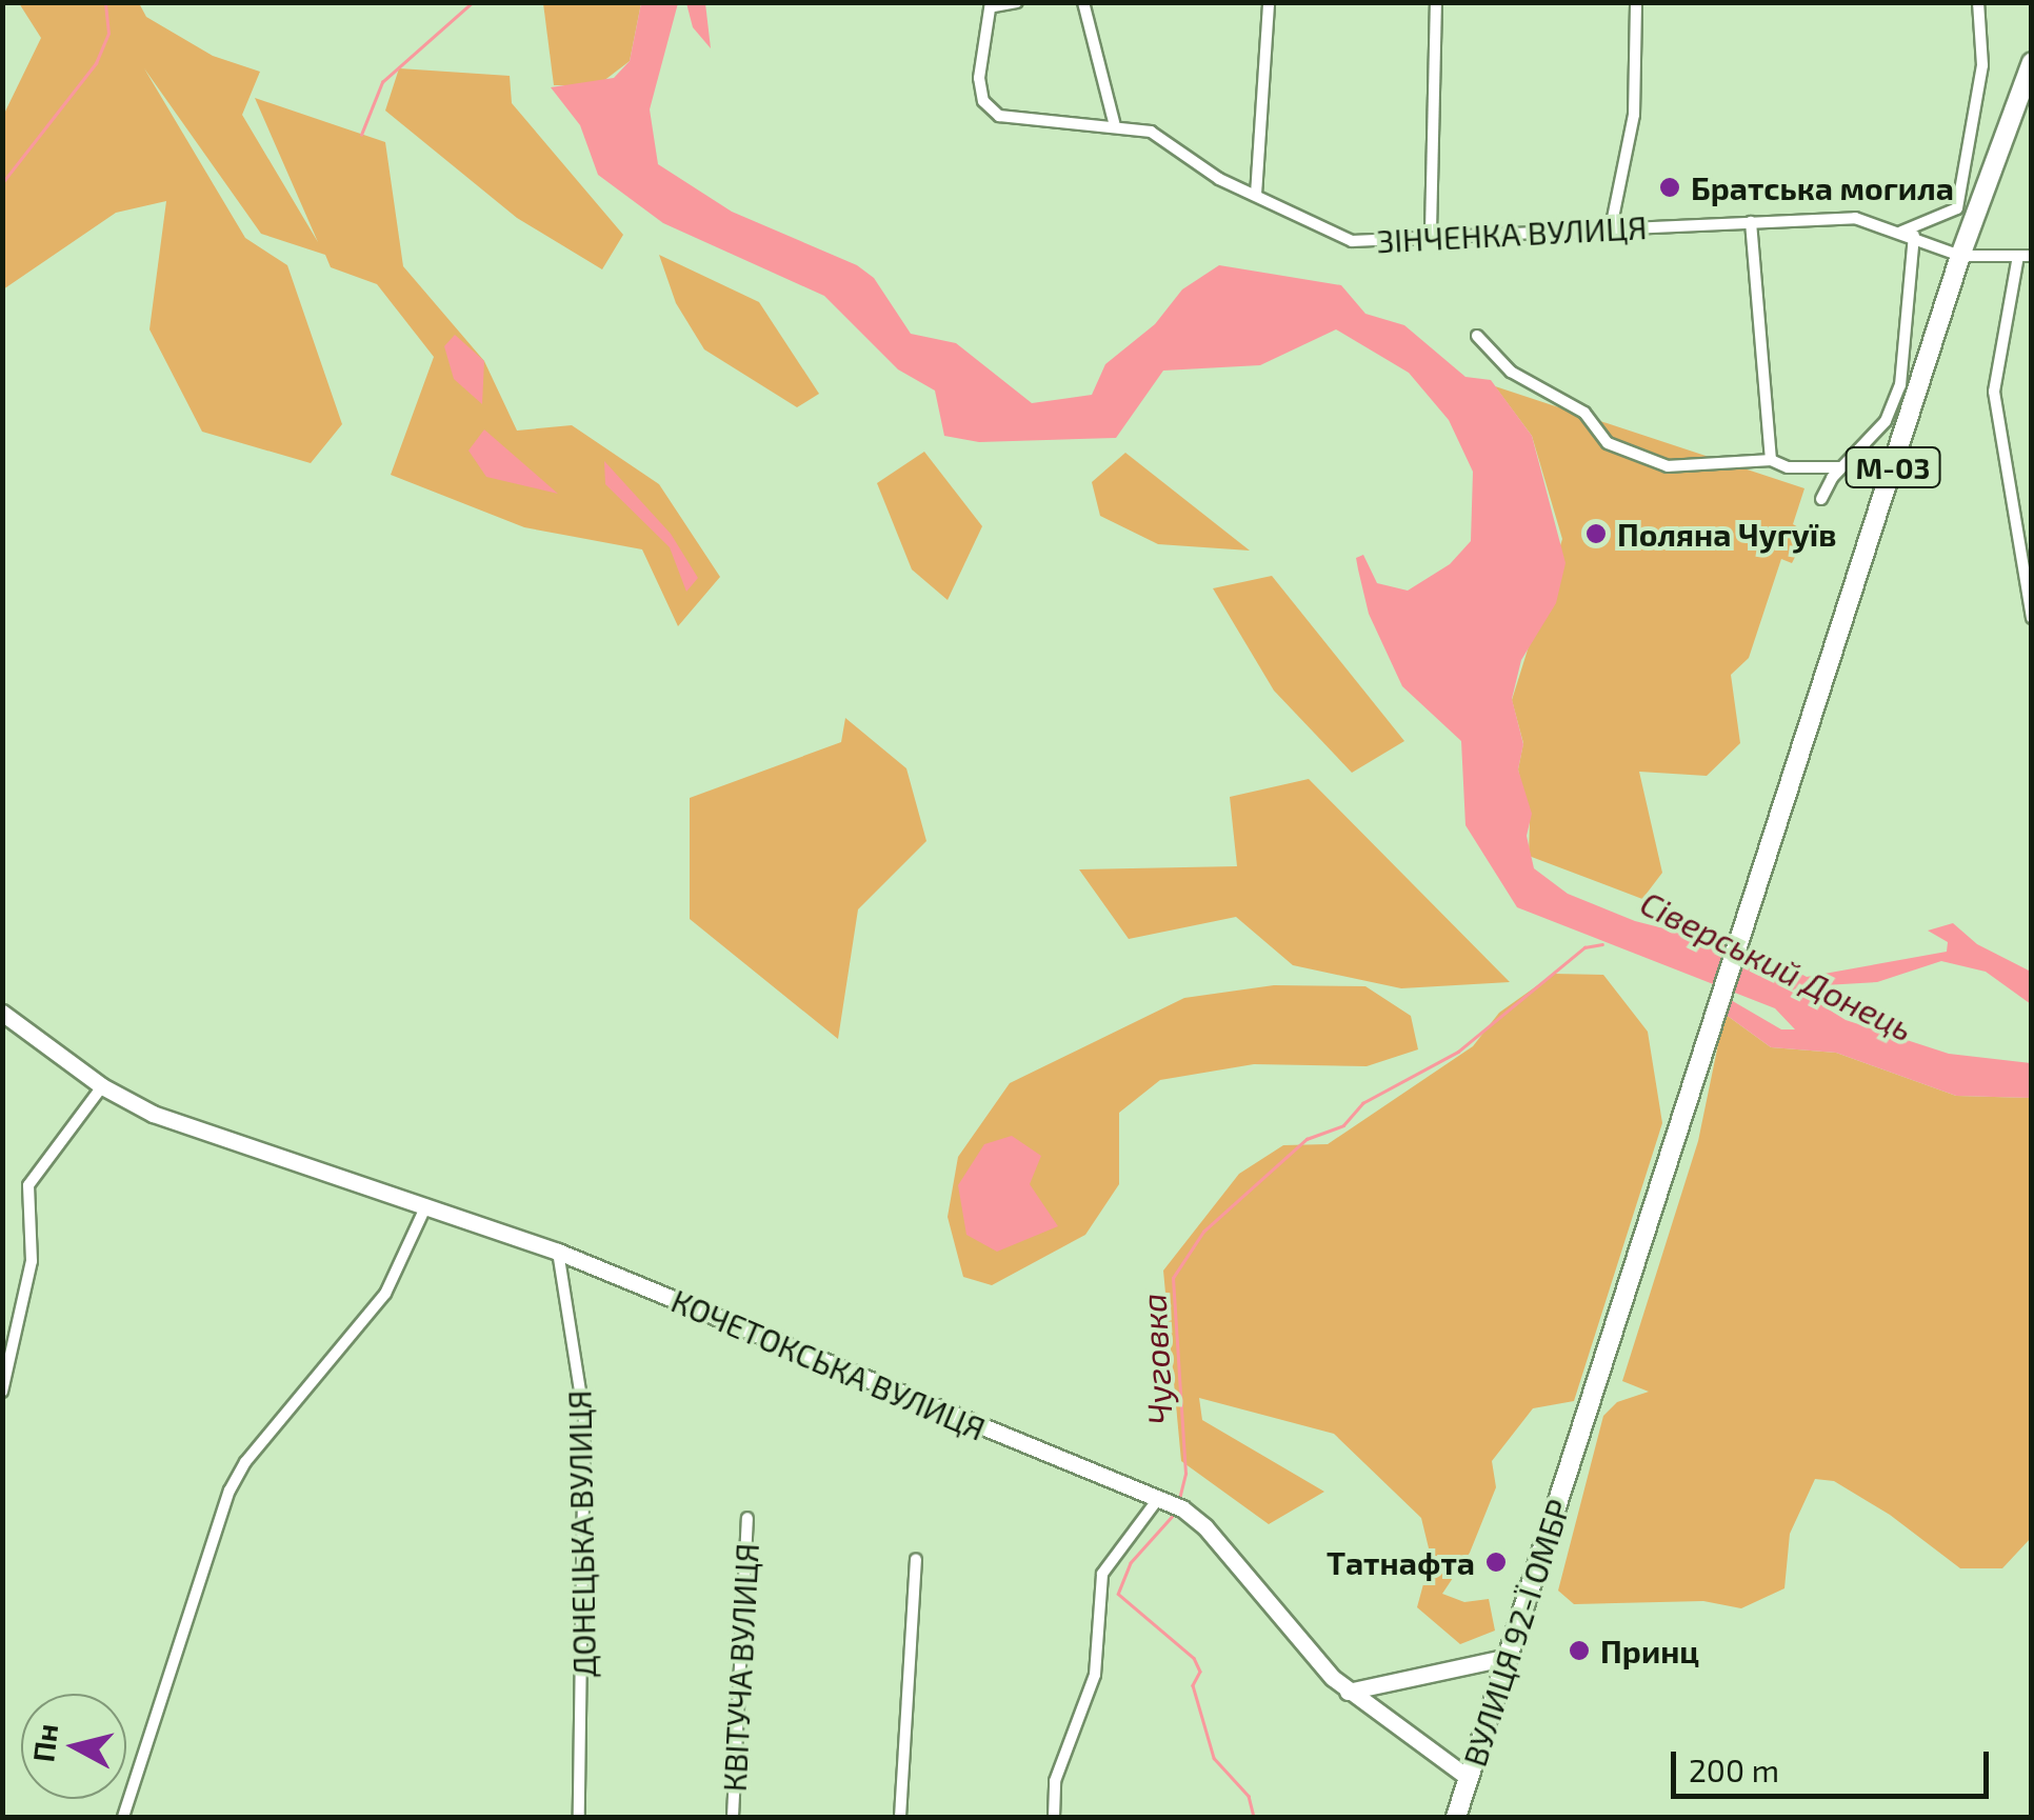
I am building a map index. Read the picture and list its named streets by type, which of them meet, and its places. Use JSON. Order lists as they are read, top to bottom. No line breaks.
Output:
{"streets":{"highway":["М-03","ВУЛИЦЯ 92-Ї ОМБР"],"main road":["КОЧЕТОКСЬКА ВУЛИЦЯ"],"street":["ЗІНЧЕНКА ВУЛИЦЯ","ДОНЕЦЬКА ВУЛИЦЯ","КВІТУЧА ВУЛИЦЯ"]},"crossings":[["ЗІНЧЕНКА ВУЛИЦЯ","М-03"],["ЗІНЧЕНКА ВУЛИЦЯ","ВУЛИЦЯ 92-Ї ОМБР"],["М-03","ВУЛИЦЯ 92-Ї ОМБР"],["КОЧЕТОКСЬКА ВУЛИЦЯ","ДОНЕЦЬКА ВУЛИЦЯ"],["КОЧЕТОКСЬКА ВУЛИЦЯ","ВУЛИЦЯ 92-Ї ОМБР"]],"water":["Сіверський Донець","Чуговка"],"places":["Братська могила","Поляна Чугуїв","Татнафта","Принц"],"scale_bar":"200 m","north":"left"}
